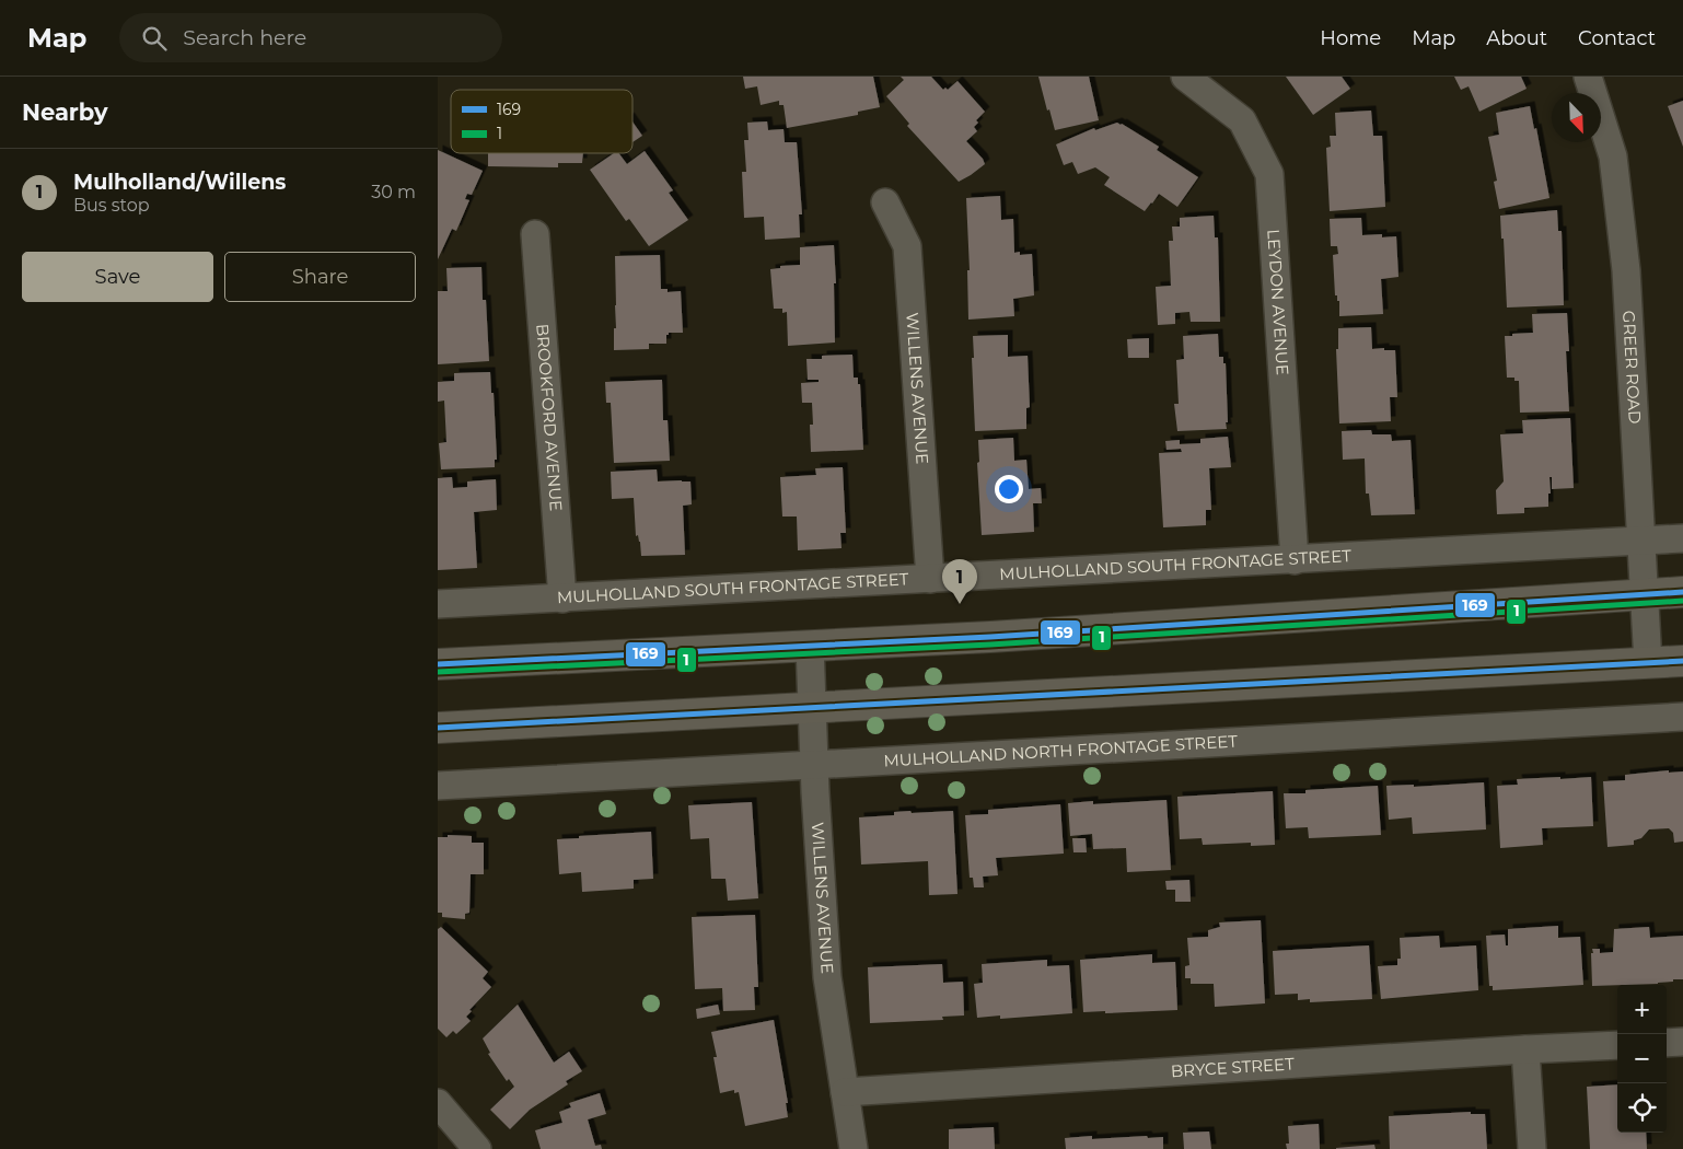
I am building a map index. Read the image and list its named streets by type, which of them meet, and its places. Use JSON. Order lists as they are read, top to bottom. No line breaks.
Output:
{"streets":{"street":["LEYDON AVENUE","GREER ROAD","WILLENS AVENUE","BROOKFORD AVENUE","MULHOLLAND SOUTH FRONTAGE STREET","MULHOLLAND NORTH FRONTAGE STREET","BRYCE STREET"]},"crossings":[["LEYDON AVENUE","MULHOLLAND SOUTH FRONTAGE STREET"],["GREER ROAD","MULHOLLAND SOUTH FRONTAGE STREET"],["WILLENS AVENUE","MULHOLLAND SOUTH FRONTAGE STREET"],["WILLENS AVENUE","MULHOLLAND NORTH FRONTAGE STREET"],["WILLENS AVENUE","BRYCE STREET"],["BROOKFORD AVENUE","MULHOLLAND SOUTH FRONTAGE STREET"]],"lines":["transit line 169","transit line 1"],"legend":["169","1"],"north":"bottom right","page":{"header":"Map","search":"Search here","nav":["Home","Map","About","Contact"],"heading":"Nearby","list":[{"mark":"1","name":"Mulholland/Willens","note":"Bus stop","value":"30 m"}],"buttons":["Save","Share"],"pins":"1","map_buttons":["+","−"]}}
